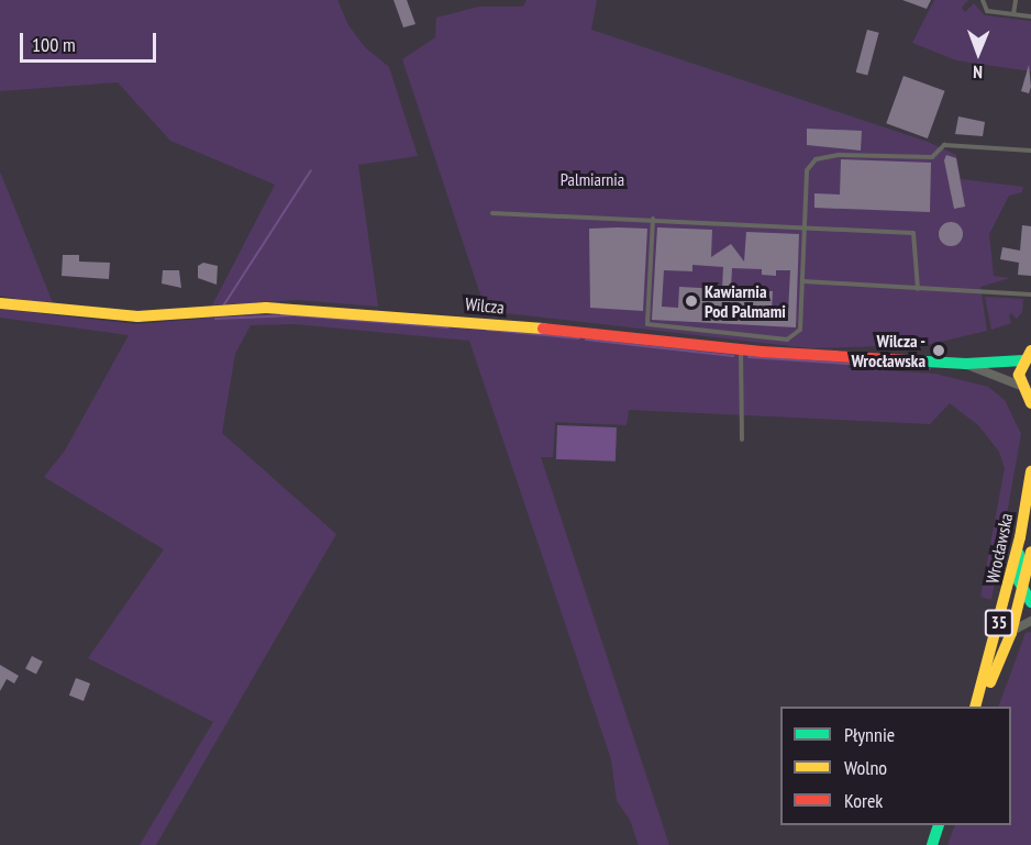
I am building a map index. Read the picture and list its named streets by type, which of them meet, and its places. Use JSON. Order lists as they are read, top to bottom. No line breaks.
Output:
{"streets":{"street":["Wilcza","Wrocławska","35"]},"parks":["Palmiarnia"],"places":["Kawiarnia Pod Palmami","Wilcza - Wrocławska"],"legend":["Płynnie","Wolno","Korek"],"scale_bar":"100 m","north":"bottom"}
